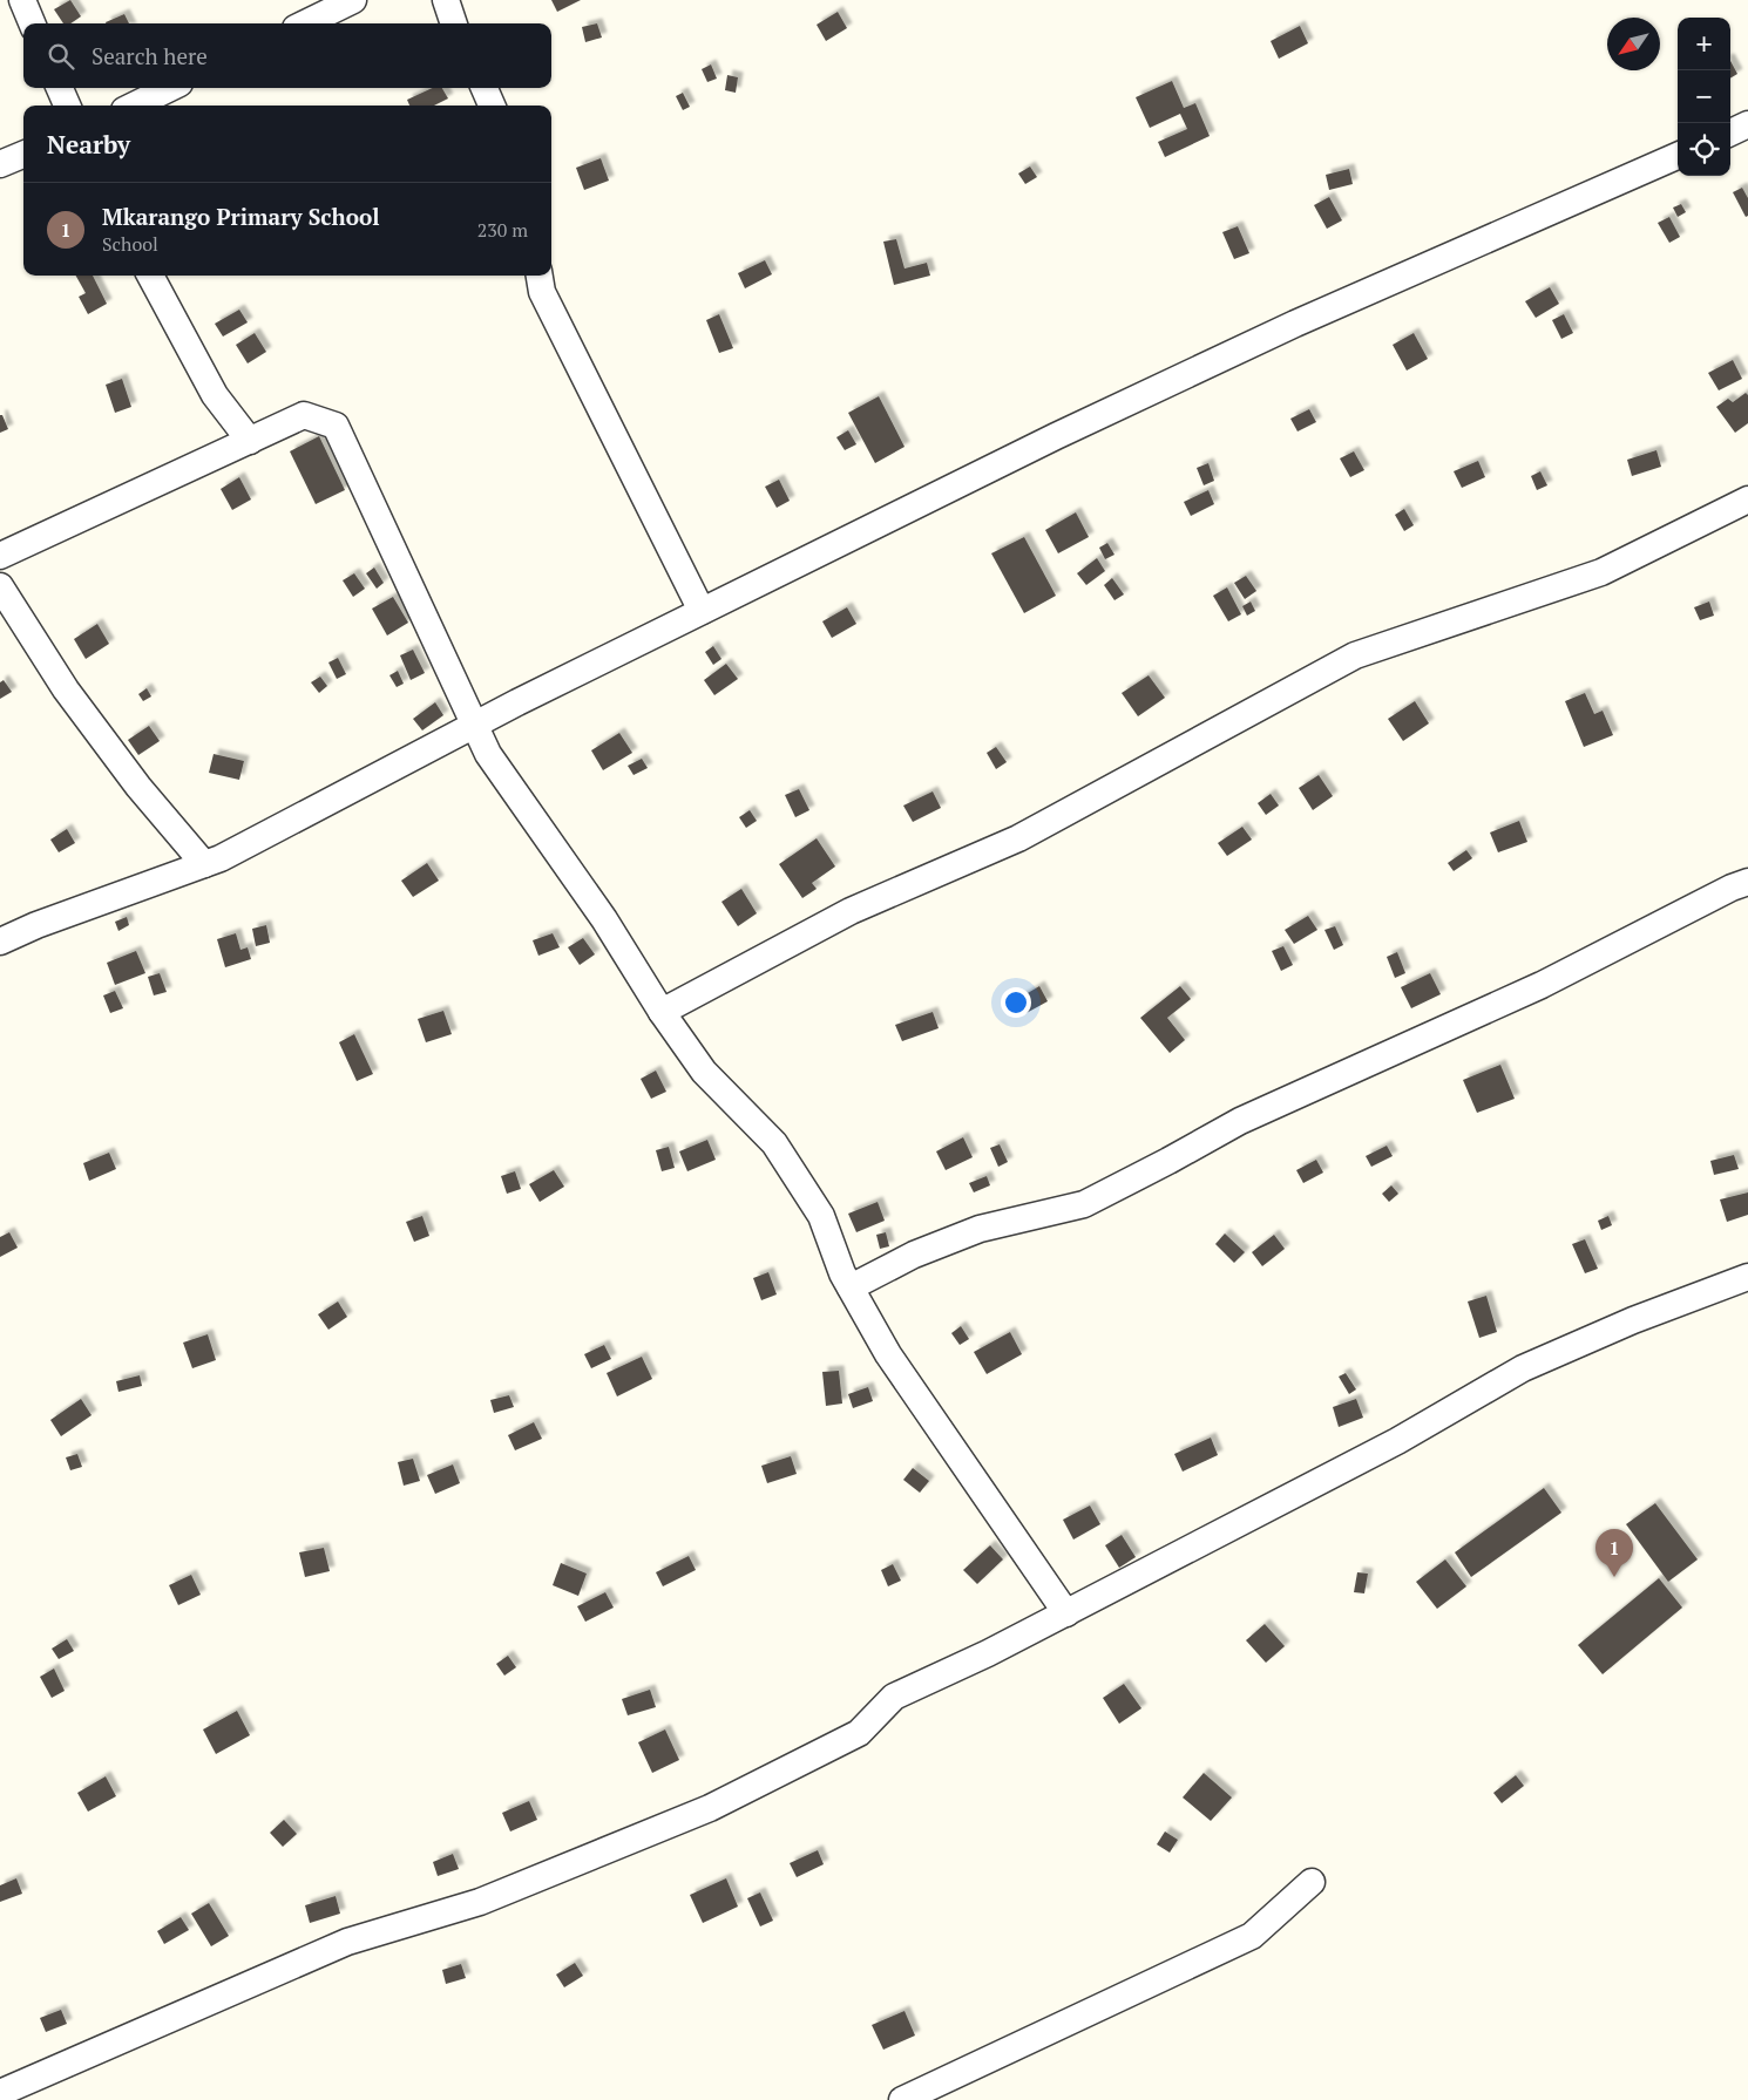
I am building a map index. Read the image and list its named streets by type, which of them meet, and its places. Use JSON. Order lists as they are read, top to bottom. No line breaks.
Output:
{"north":"bottom left","page":{"map_buttons":["+","−"],"search":"Search here","heading":"Nearby","list":[{"mark":"1","name":"Mkarango Primary School","note":"School","value":"230 m"}],"pins":"1"}}
